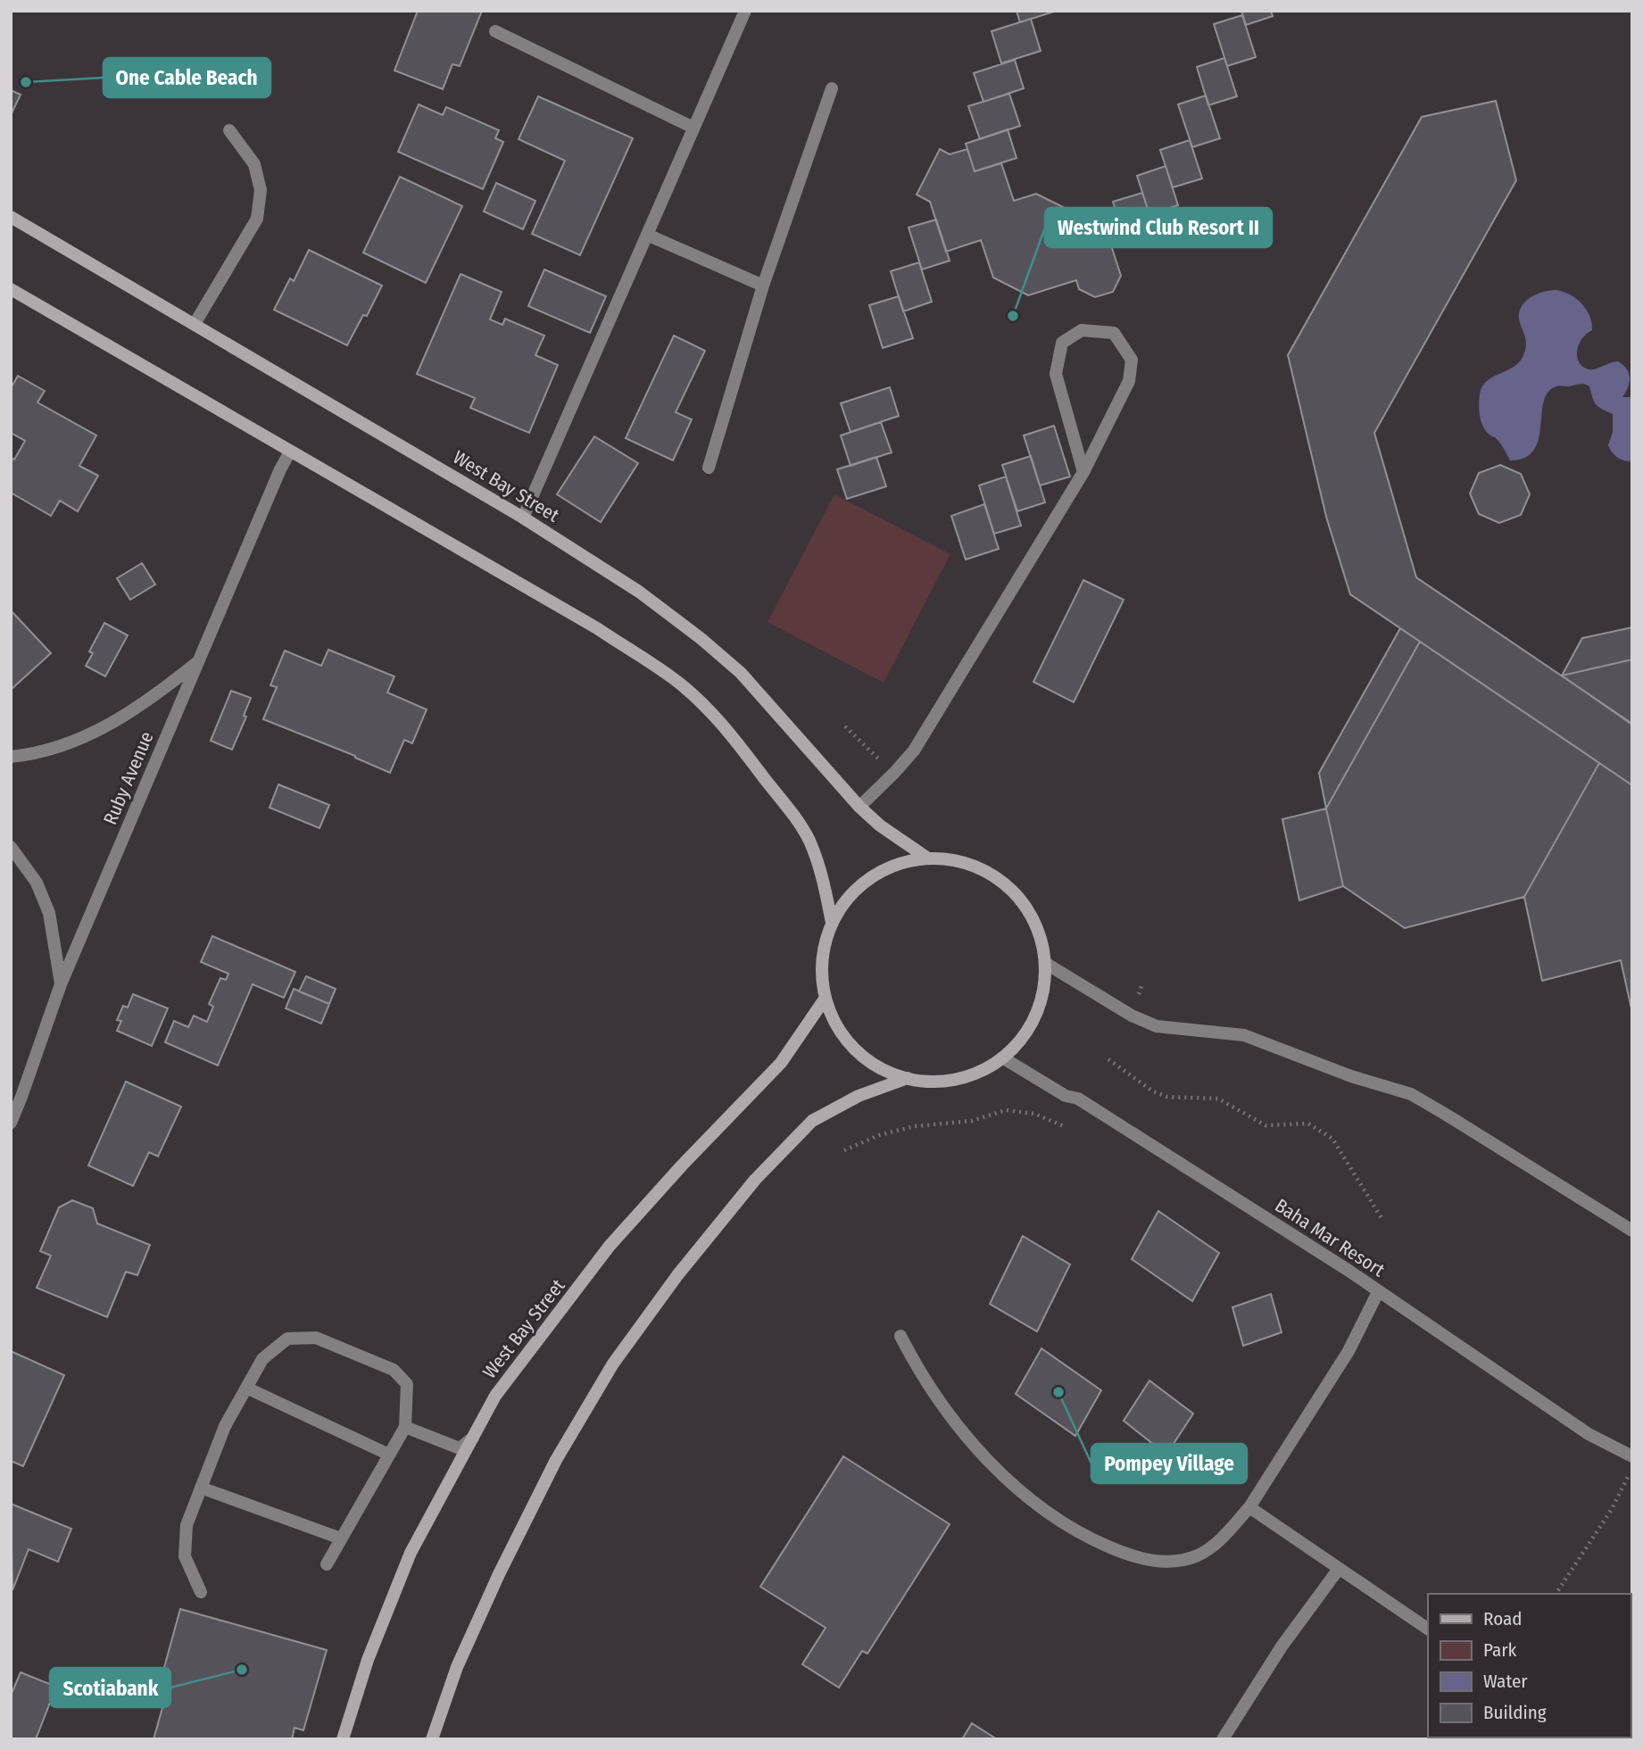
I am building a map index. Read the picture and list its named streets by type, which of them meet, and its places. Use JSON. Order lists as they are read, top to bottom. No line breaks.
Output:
{"streets":{"main road":["West Bay Street"],"street":["Ruby Avenue","Baha Mar Resort"]},"crossings":[["West Bay Street","Baha Mar Resort"]],"places":["One Cable Beach","Westwind Club Resort II","Pompey Village","Scotiabank"],"legend":["Road","Park","Water","Building"]}
